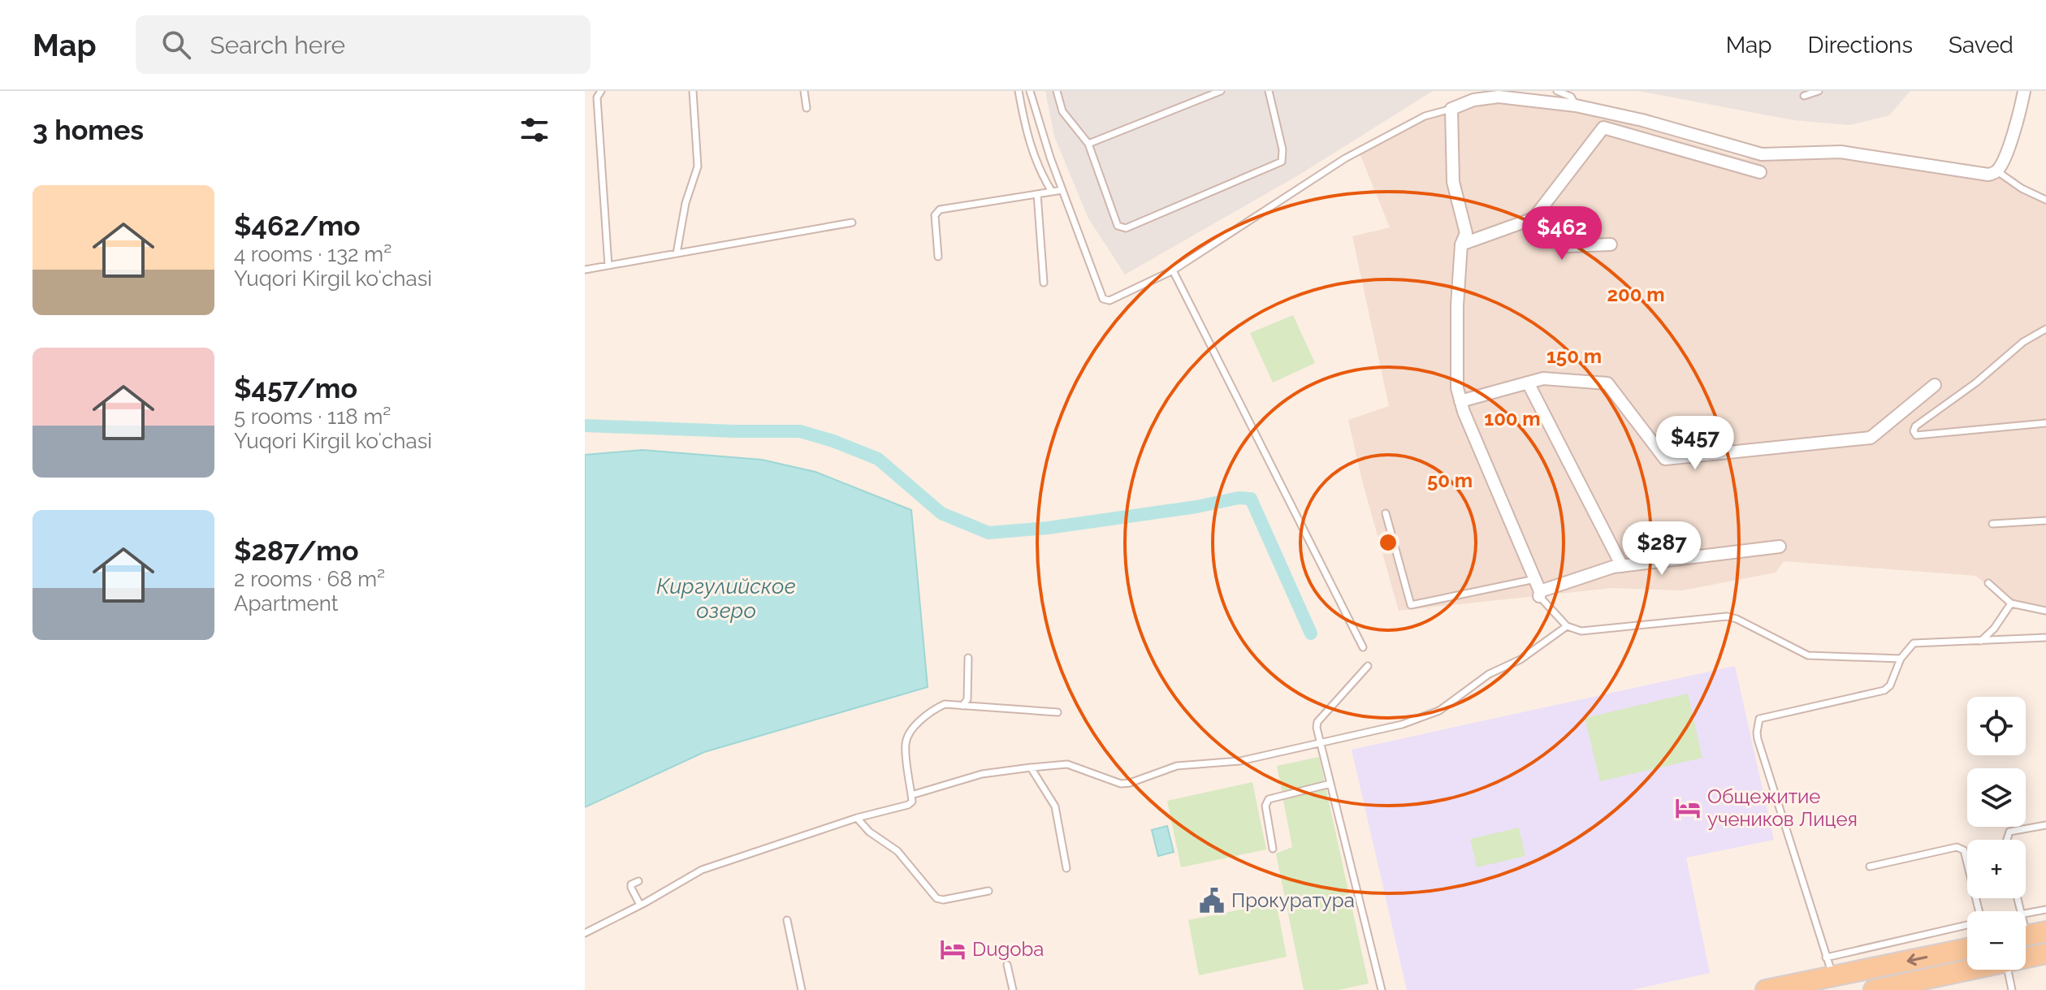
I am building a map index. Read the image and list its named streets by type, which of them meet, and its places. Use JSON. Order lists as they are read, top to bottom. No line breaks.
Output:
{"water":["Киргулийское озеро"],"places":{"hotel":["Общежитие учеников Лицея","Dugoba"],"public building":["Прокуратура"]},"page":{"header":"Map","search":"Search here","nav":["Map","Directions","Saved"],"heading":"3 homes","list":[{"name":"$462/mo","note":"4 rooms · 132 m² · Yuqori Kirgil koʻchasi"},{"name":"$457/mo","note":"5 rooms · 118 m² · Yuqori Kirgil koʻchasi"},{"name":"$287/mo","note":"2 rooms · 68 m² · Apartment"}],"price":["$462","$457","$287"],"map_buttons":["+","−"]},"rings":["200 m","150 m","100 m","50 m"]}
